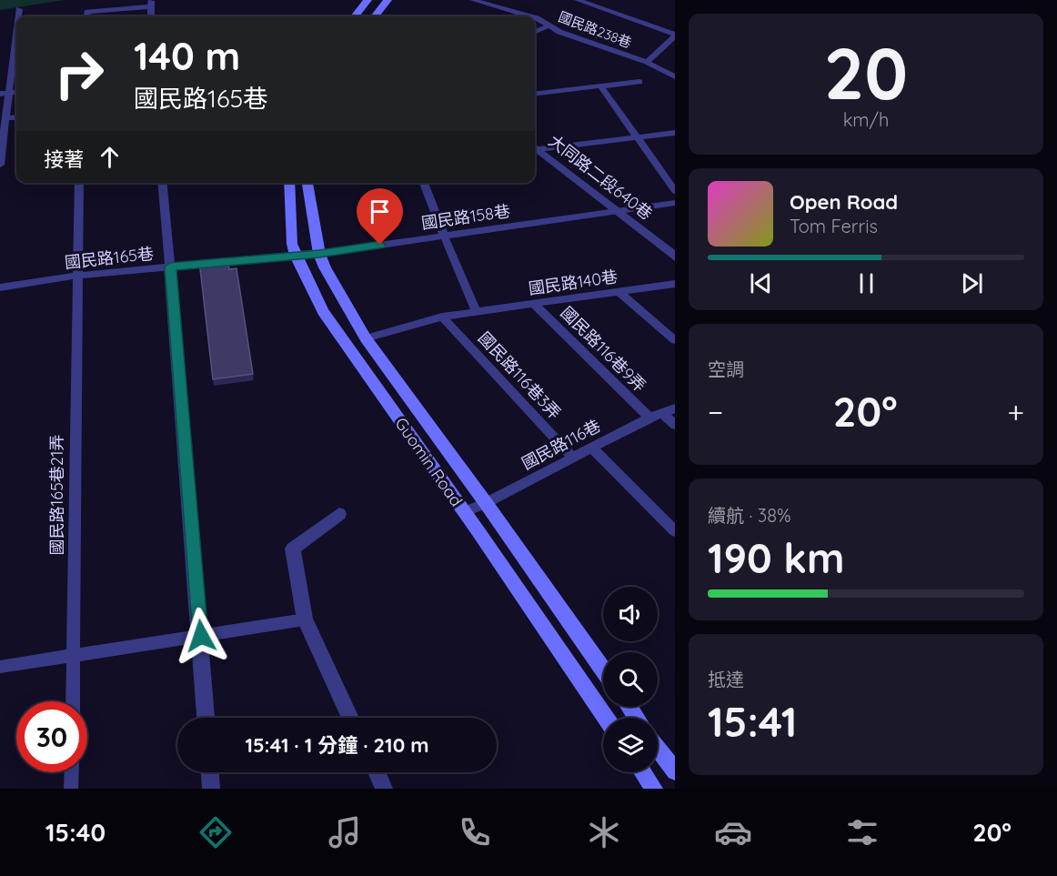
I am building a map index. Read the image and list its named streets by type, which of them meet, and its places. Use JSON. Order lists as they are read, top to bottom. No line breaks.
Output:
{"streets":{"street":["大同路二段640巷","Guomin Road"],"lane":["國民路238巷","國民路158巷","國民路165巷","國民路140巷","國民路116巷9弄","國民路116巷3弄","國民路116巷","國民路165巷21弄"]},"crossings":[["大同路二段640巷","國民路158巷"],["國民路158巷","國民路165巷"],["國民路158巷","Guomin Road"],["國民路165巷","Guomin Road"],["國民路165巷","國民路165巷21弄"],["國民路140巷","國民路116巷9弄"],["國民路140巷","國民路116巷3弄"],["國民路140巷","Guomin Road"],["國民路116巷9弄","國民路116巷"],["國民路116巷3弄","國民路116巷"],["國民路116巷","Guomin Road"]],"page":{"tile":[["20","km/h"],"空調",["續航 · 38%","190 km"],["抵達","15:41"]],"turn":["140 m","國民路165巷"],"then":"接著","song":["Open Road","Tom Ferris"],"heat":["−","20°","+"],"limit":"30","trip":"15:41 · 1 分鐘 · 210 m","tabs":["15:40","20°"]}}
